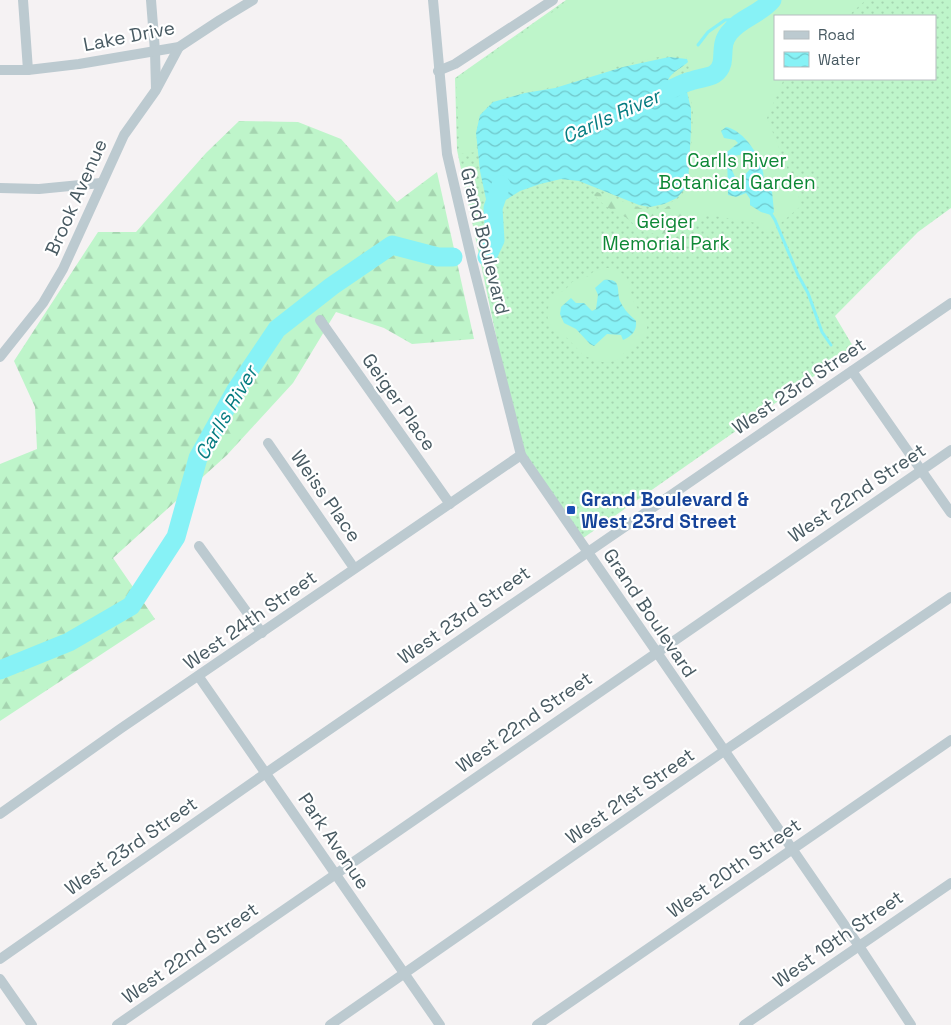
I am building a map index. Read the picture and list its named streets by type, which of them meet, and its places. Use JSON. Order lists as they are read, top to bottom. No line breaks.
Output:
{"streets":{"street":["Lake Drive","Brook Avenue","Grand Boulevard","West 23rd Street","Geiger Place","West 22nd Street","Weiss Place","West 24th Street","West 21st Street","Park Avenue","West 20th Street","West 19th Street"]},"crossings":[["Lake Drive","Brook Avenue"],["Grand Boulevard","West 23rd Street"],["Grand Boulevard","West 22nd Street"],["Grand Boulevard","West 24th Street"],["Grand Boulevard","West 21st Street"],["Grand Boulevard","West 20th Street"],["Grand Boulevard","West 19th Street"],["West 23rd Street","Park Avenue"],["Geiger Place","West 24th Street"],["West 22nd Street","Park Avenue"],["Weiss Place","West 24th Street"],["West 24th Street","Park Avenue"],["West 21st Street","Park Avenue"]],"water":["Carlls River"],"parks":["Carlls River Botanical Garden","Geiger Memorial Park"],"places":{"transit":["Grand Boulevard & West 23rd Street"]},"legend":["Road","Water"]}
